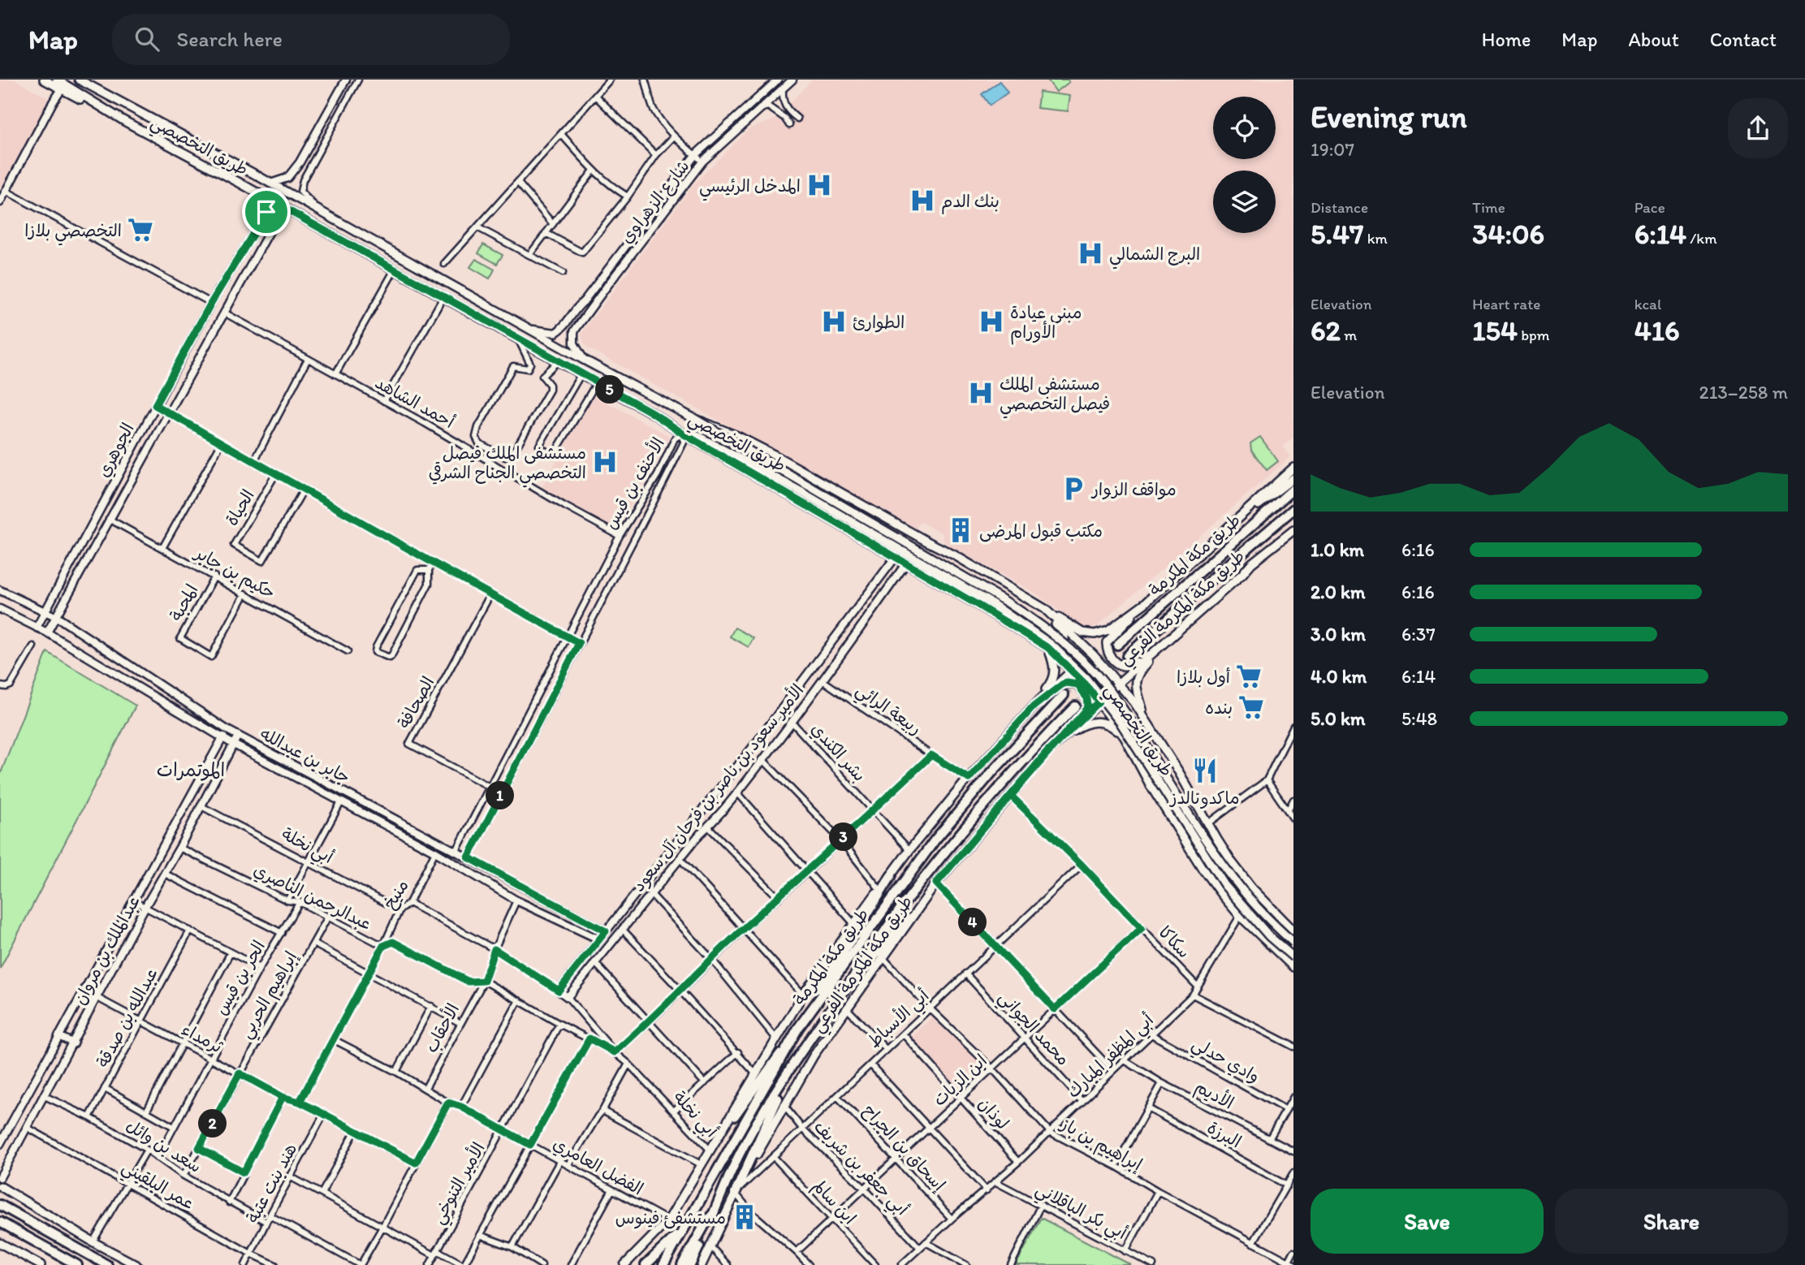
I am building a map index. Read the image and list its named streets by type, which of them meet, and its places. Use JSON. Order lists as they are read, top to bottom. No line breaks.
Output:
{"streets":{"highway":["طريق مكة المكرمة"],"main road":["طريق التخصصي","طريق مكة المكرمة الفرعي"],"street":["شارع الزهراوي","أحمد الشاهد","الجوهري","الأحنف بن قيس","الحياة","حكيم بن جابر","المحبة","الصحافة","ربيعة الرائي","بشر الكندي","جابر بن عبدالله","الأمير سعود بن ناصر بن فرحان آل سعود","أبي نخلة","منيخ","عبدالرحمن الناصري","سكاكا","عبدالملك بن مروان","الحر بن قيس","إبراهيم الحربي","عبدالله بن صدقة","أبي الأسباط","الأحقاب","محمد الجواني","ثرمداء","أبي المظفر المبارك","وادي حدلي","ابن الزيات","الأديم","لوذان","البرزة","إبراهيم بن باز","سعد بن وائل","إسحاق بن الجراح","الفضل العامري","أبي جعفر بن شريف","هند بنت عتبة","الأمير التنوخي","عمر البلقيني","ابن سالم","أبي بكر الباقلاني"]},"crossings":[["طريق التخصصي","شارع الزهراوي"],["طريق التخصصي","الجوهري"],["أحمد الشاهد","الجوهري"],["أحمد الشاهد","الأحنف بن قيس"],["الجوهري","حكيم بن جابر"],["الجوهري","جابر بن عبدالله"],["الأحنف بن قيس","الصحافة"],["الأحنف بن قيس","جابر بن عبدالله"],["حكيم بن جابر","المحبة"],["طريق مكة المكرمة الفرعي","ربيعة الرائي"],["طريق مكة المكرمة الفرعي","بشر الكندي"],["طريق مكة المكرمة الفرعي","أبي نخلة"],["طريق مكة المكرمة الفرعي","سكاكا"],["طريق مكة المكرمة الفرعي","أبي الأسباط"],["طريق مكة المكرمة الفرعي","إبراهيم بن باز"],["طريق مكة المكرمة الفرعي","الفضل العامري"],["طريق مكة المكرمة الفرعي","أبي جعفر بن شريف"],["ربيعة الرائي","الأمير سعود بن ناصر بن فرحان آل سعود"],["بشر الكندي","الأمير سعود بن ناصر بن فرحان آل سعود"],["جابر بن عبدالله","الأمير سعود بن ناصر بن فرحان آل سعود"],["جابر بن عبدالله","منيخ"],["جابر بن عبدالله","عبدالملك بن مروان"],["جابر بن عبدالله","الأحقاب"],["الأمير سعود بن ناصر بن فرحان آل سعود","أبي نخلة"],["أبي نخلة","منيخ"],["أبي نخلة","عبدالرحمن الناصري"],["أبي نخلة","عبدالملك بن مروان"],["منيخ","عبدالرحمن الناصري"],["منيخ","ثرمداء"],["منيخ","الفضل العامري"],["عبدالرحمن الناصري","عبدالملك بن مروان"],["عبدالرحمن الناصري","الحر بن قيس"],["عبدالرحمن الناصري","إبراهيم الحربي"],["عبدالرحمن الناصري","الأحقاب"],["عبدالرحمن الناصري","الأمير التنوخي"],["سكاكا","أبي الأسباط"],["سكاكا","أبي المظفر المبارك"],["سكاكا","ابن الزيات"],["عبدالملك بن مروان","ثرمداء"],["عبدالملك بن مروان","سعد بن وائل"],["عبدالملك بن مروان","عمر البلقيني"],["الحر بن قيس","ثرمداء"],["الحر بن قيس","سعد بن وائل"],["إبراهيم الحربي","ثرمداء"],["إبراهيم الحربي","سعد بن وائل"],["عبدالله بن صدقة","ثرمداء"],["عبدالله بن صدقة","سعد بن وائل"],["أبي الأسباط","محمد الجواني"],["أبي الأسباط","لوذان"],["أبي الأسباط","إبراهيم بن باز"],["أبي الأسباط","إسحاق بن الجراح"],["أبي الأسباط","أبي جعفر بن شريف"],["أبي الأسباط","ابن سالم"],["الأحقاب","الفضل العامري"],["محمد الجواني","أبي المظفر المبارك"],["محمد الجواني","ابن الزيات"],["ثرمداء","هند بنت عتبة"],["أبي المظفر المبارك","وادي حدلي"],["أبي المظفر المبارك","الأديم"],["أبي المظفر المبارك","لوذان"],["أبي المظفر المبارك","إبراهيم بن باز"],["أبي المظفر المبارك","إسحاق بن الجراح"],["أبي المظفر المبارك","أبي جعفر بن شريف"],["أبي المظفر المبارك","أبي بكر الباقلاني"],["ابن الزيات","لوذان"],["ابن الزيات","إبراهيم بن باز"],["ابن الزيات","إسحاق بن الجراح"],["ابن الزيات","أبي جعفر بن شريف"],["ابن الزيات","ابن سالم"],["سعد بن وائل","هند بنت عتبة"],["الفضل العامري","الأمير التنوخي"],["هند بنت عتبة","عمر البلقيني"]],"districts":["الموتمرات"],"places":{"hospital":["المدخل الرئيسي","بنك الدم","البرج الشمالي","الطوارئ","مبنى عيادة الأورام","مستشفى الملك فيصل التخصصي","مستشفى الملك فيصل التخصصي الجناح الشرقي"],"supermarket":["التخصصي بلازا","أول بلازا","بنده"],"parking":["مواقف الزوار"],"building":["مكتب قبول المرضى","مستشفئ فينوس"],"restaurant":["ماكدونالدز"]},"page":{"header":"Map","search":"Search here","nav":["Home","Map","About","Contact"],"heading":["Evening run","19:07"],"stats":[["Distance","5.47 km"],["Time","34:06"],["Pace","6:14 /km"],["Elevation","62 m"],["Heart rate","154 bpm"],["kcal","416"]],"chart":["Elevation","213–258 m"],"pins":["5","1","3","4","2"],"list":[{"name":"1.0 km","note":"6:16"},{"name":"2.0 km","note":"6:16"},{"name":"3.0 km","note":"6:37"},{"name":"4.0 km","note":"6:14"},{"name":"5.0 km","note":"5:48"}],"buttons":["Save","Share"]}}
